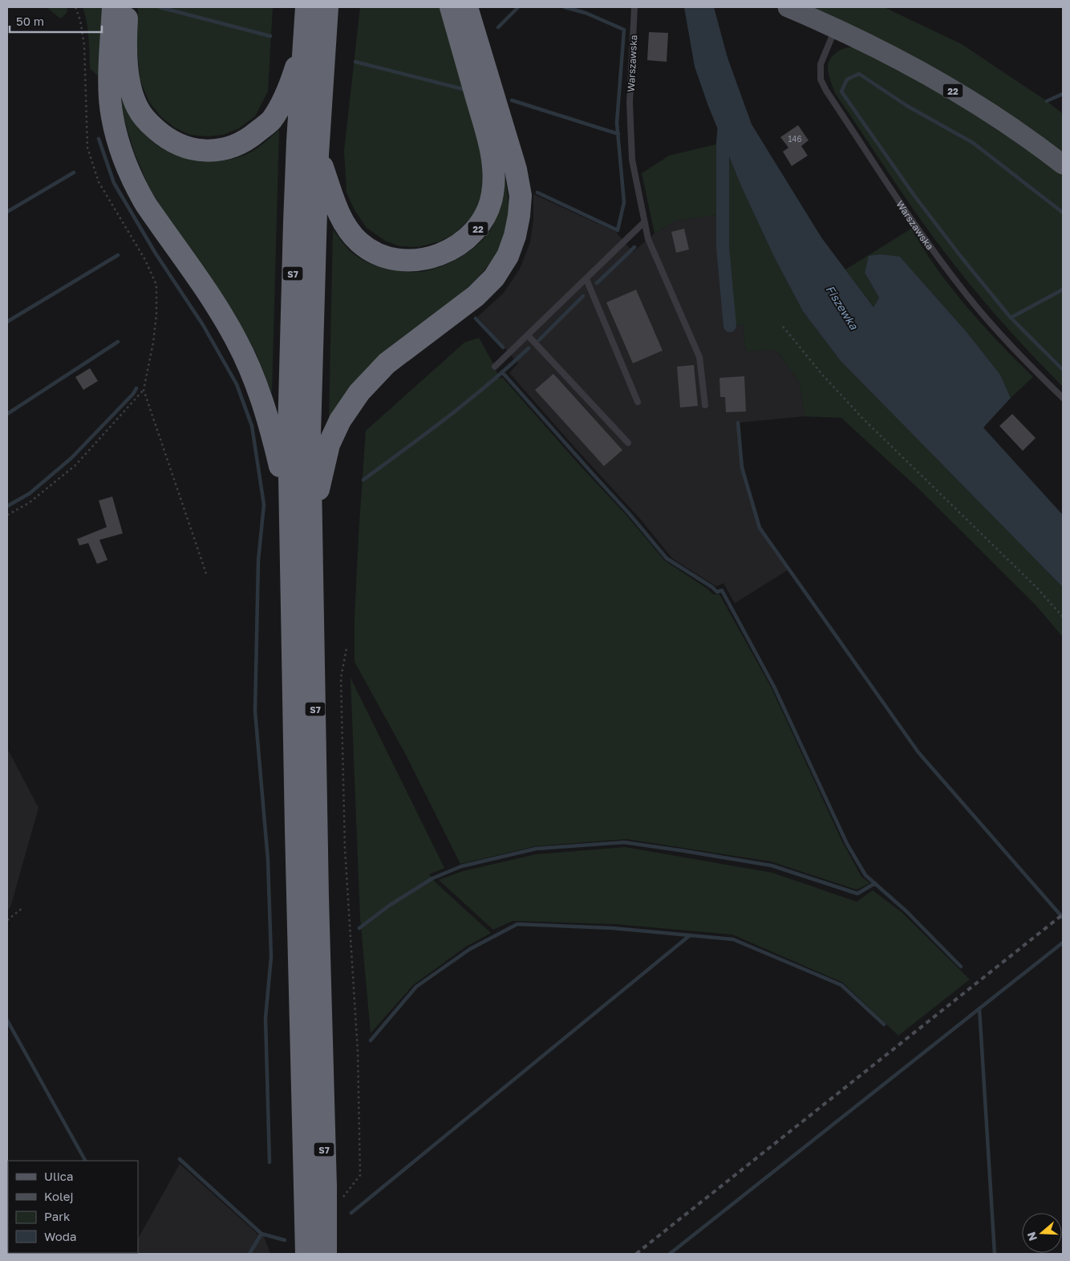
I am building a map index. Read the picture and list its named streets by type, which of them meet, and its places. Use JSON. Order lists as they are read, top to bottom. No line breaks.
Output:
{"streets":{"highway":["22","S7"],"lane":["Warszawska"]},"crossings":[["Warszawska","22"],["22","S7"]],"water":["Fiszewka"],"house_numbers":["146"],"legend":["Ulica","Kolej","Park","Woda"],"scale_bar":"50 m","north":"left"}
